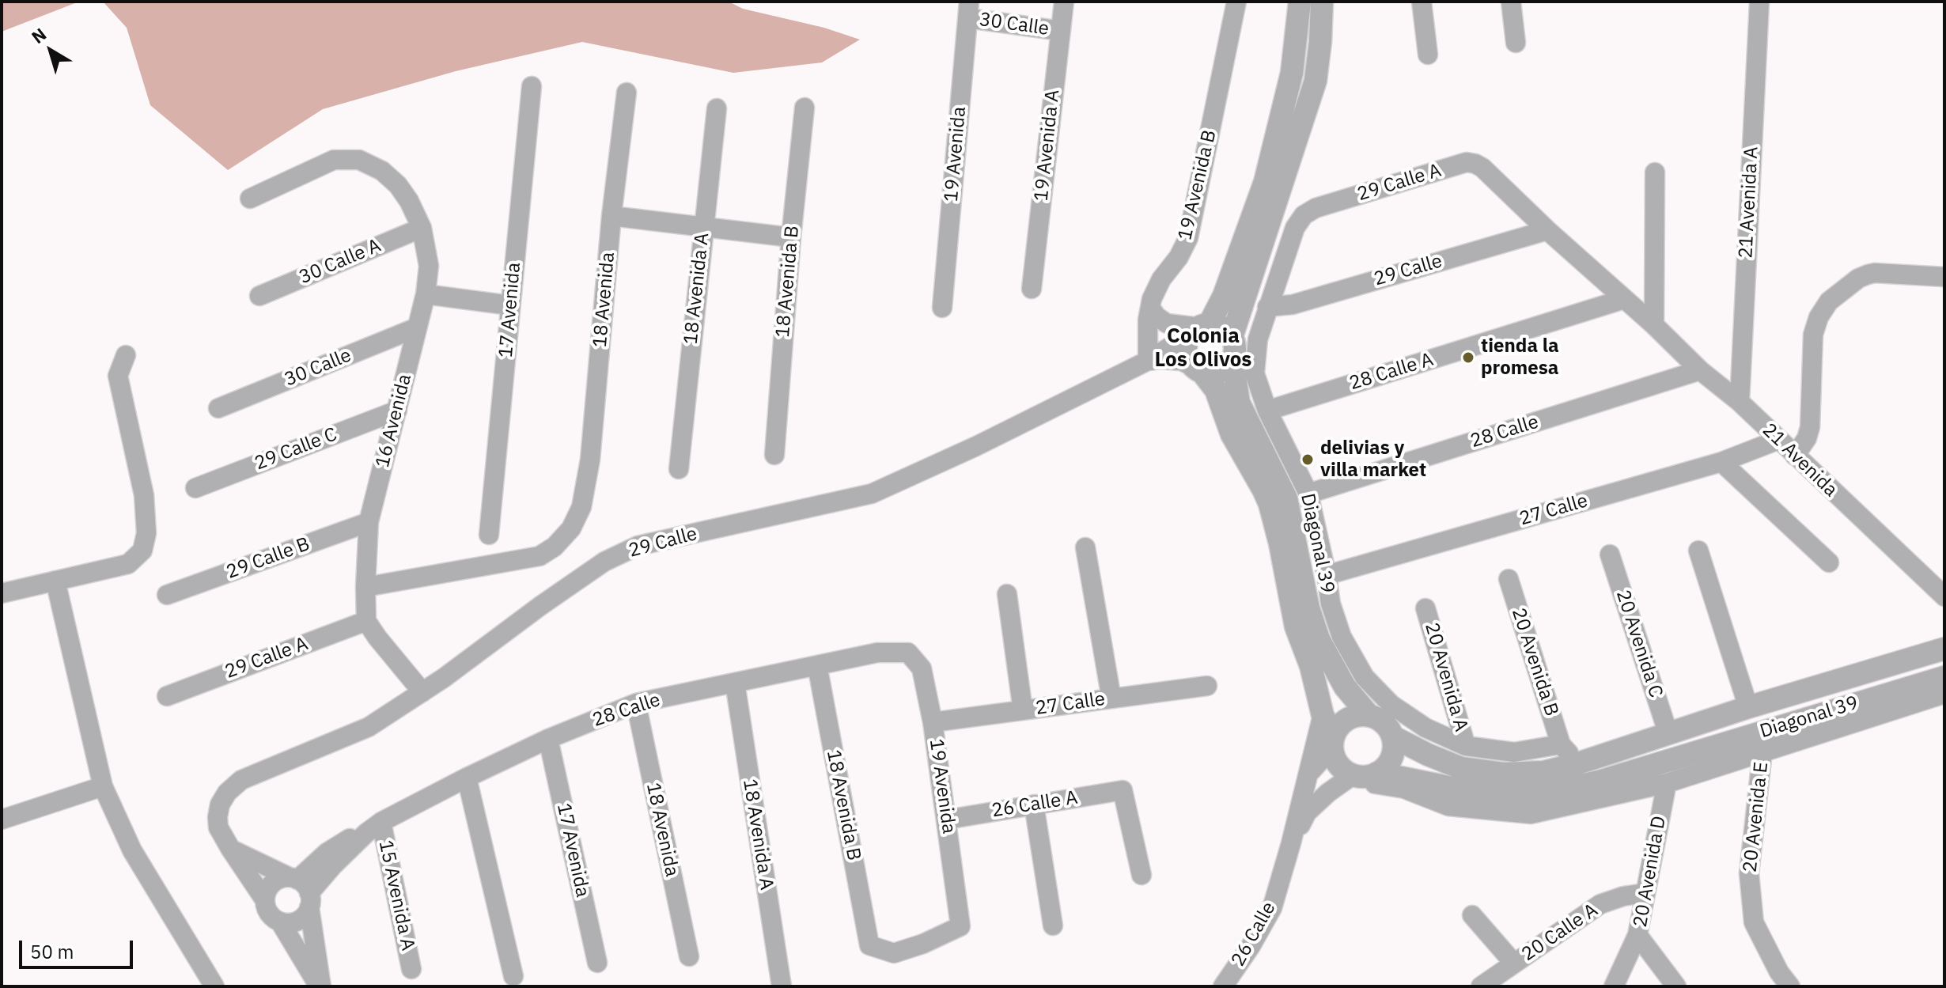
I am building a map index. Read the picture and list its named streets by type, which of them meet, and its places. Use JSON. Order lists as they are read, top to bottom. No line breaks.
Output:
{"streets":{"street":["30 Calle","19 Avenida A","19 Avenida","29 Calle A","19 Avenida B","21 Avenida A","30 Calle A","29 Calle","18 Avenida B","18 Avenida A","18 Avenida","17 Avenida","28 Calle A","16 Avenida","28 Calle","29 Calle C","21 Avenida","27 Calle","Diagonal 39","29 Calle B","20 Avenida C","20 Avenida B","20 Avenida A","26 Calle A","20 Avenida E","20 Avenida D","15 Avenida A","20 Calle A","26 Calle"]},"crossings":[["30 Calle","19 Avenida A"],["30 Calle","19 Avenida"],["30 Calle","16 Avenida"],["19 Avenida","18 Avenida B"],["19 Avenida","28 Calle"],["19 Avenida","27 Calle"],["19 Avenida","26 Calle A"],["29 Calle A","16 Avenida"],["29 Calle A","21 Avenida"],["29 Calle A","Diagonal 39"],["19 Avenida B","29 Calle"],["21 Avenida A","21 Avenida"],["30 Calle A","16 Avenida"],["29 Calle","21 Avenida"],["29 Calle","Diagonal 39"],["18 Avenida B","28 Calle"],["18 Avenida A","28 Calle"],["18 Avenida","16 Avenida"],["18 Avenida","28 Calle"],["17 Avenida","28 Calle"],["28 Calle A","21 Avenida"],["28 Calle A","Diagonal 39"],["16 Avenida","29 Calle C"],["16 Avenida","29 Calle B"],["28 Calle","21 Avenida"],["28 Calle","Diagonal 39"],["28 Calle","15 Avenida A"],["21 Avenida","27 Calle"],["27 Calle","Diagonal 39"],["Diagonal 39","20 Avenida C"],["Diagonal 39","20 Avenida B"],["Diagonal 39","20 Avenida A"],["Diagonal 39","26 Calle"],["20 Avenida D","20 Calle A"]],"districts":["Colonia Los Olivos"],"places":["tienda la promesa","delivias y villa market"],"scale_bar":"50 m","north":"top left"}
